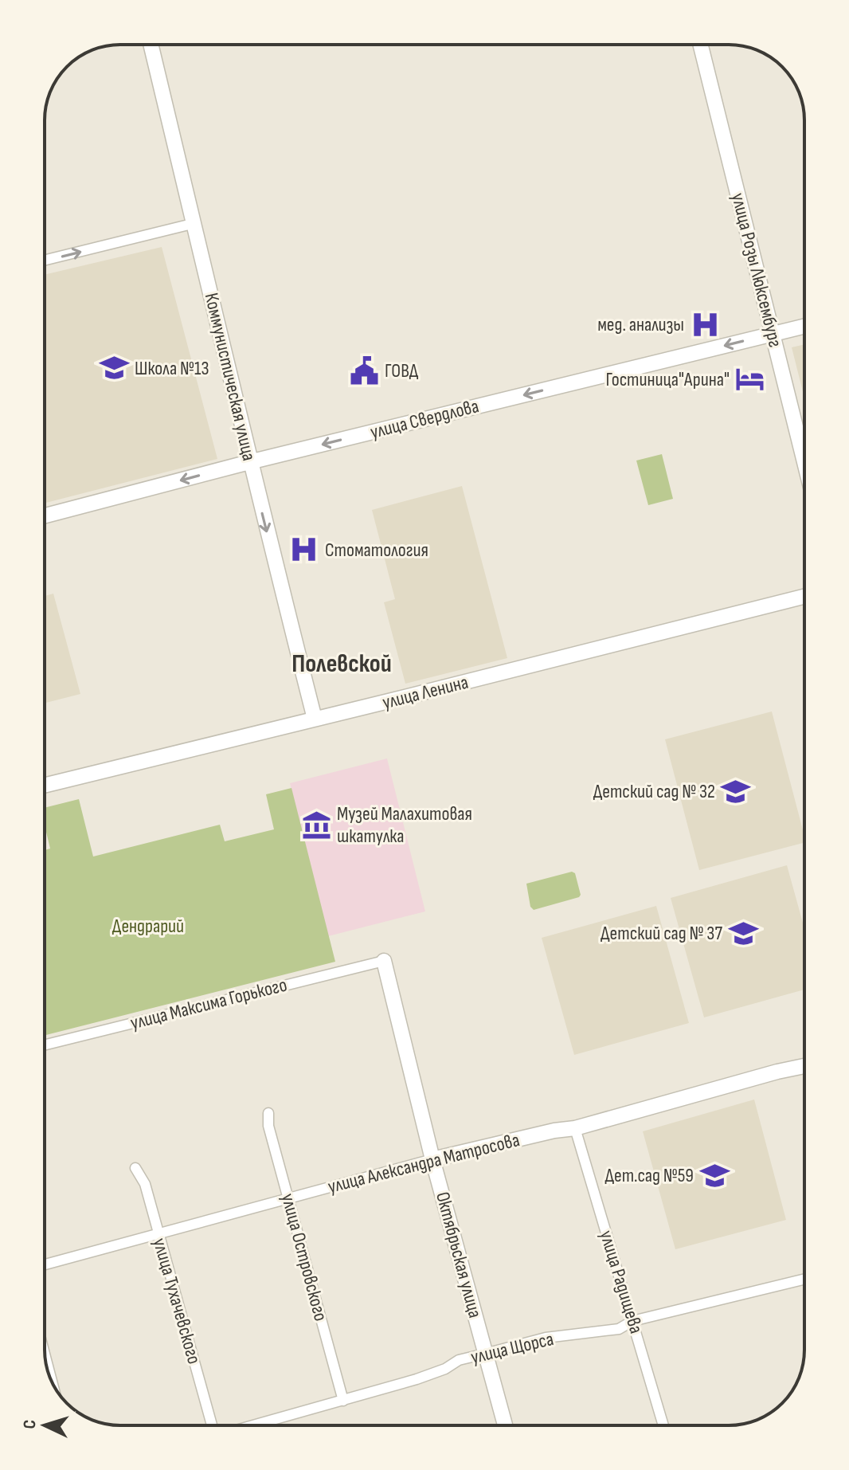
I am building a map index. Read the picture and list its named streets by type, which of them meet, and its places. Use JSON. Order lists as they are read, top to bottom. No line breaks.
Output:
{"streets":{"street":["улица Розы Люксембург","Коммунистическая улица","улица Свердлова","улица Ленина","улица Максима Горького","улица Александра Матросова","Октябрьская улица","улица Островского","улица Радищева","улица Тухачевского","улица Щорса"]},"crossings":[["улица Розы Люксембург","улица Свердлова"],["Коммунистическая улица","улица Свердлова"],["Коммунистическая улица","улица Ленина"],["улица Максима Горького","Октябрьская улица"],["улица Александра Матросова","Октябрьская улица"],["улица Александра Матросова","улица Островского"],["улица Александра Матросова","улица Радищева"],["улица Александра Матросова","улица Тухачевского"],["Октябрьская улица","улица Щорса"],["улица Островского","улица Щорса"],["улица Радищева","улица Щорса"]],"one_way":["Коммунистическая улица","улица Свердлова"],"districts":["Полевской"],"parks":["Дендрарий"],"places":{"hospital":["мед. анализы","Стоматология"],"school or university":["Школа №13","Детский сад № 32","Детский сад № 37","Дет.сад №59"],"public building":["ГОВД"],"hotel":["Гостиница\"Арина\""],"museum":["Музей Малахитовая шкатулка"]},"north":"left"}
